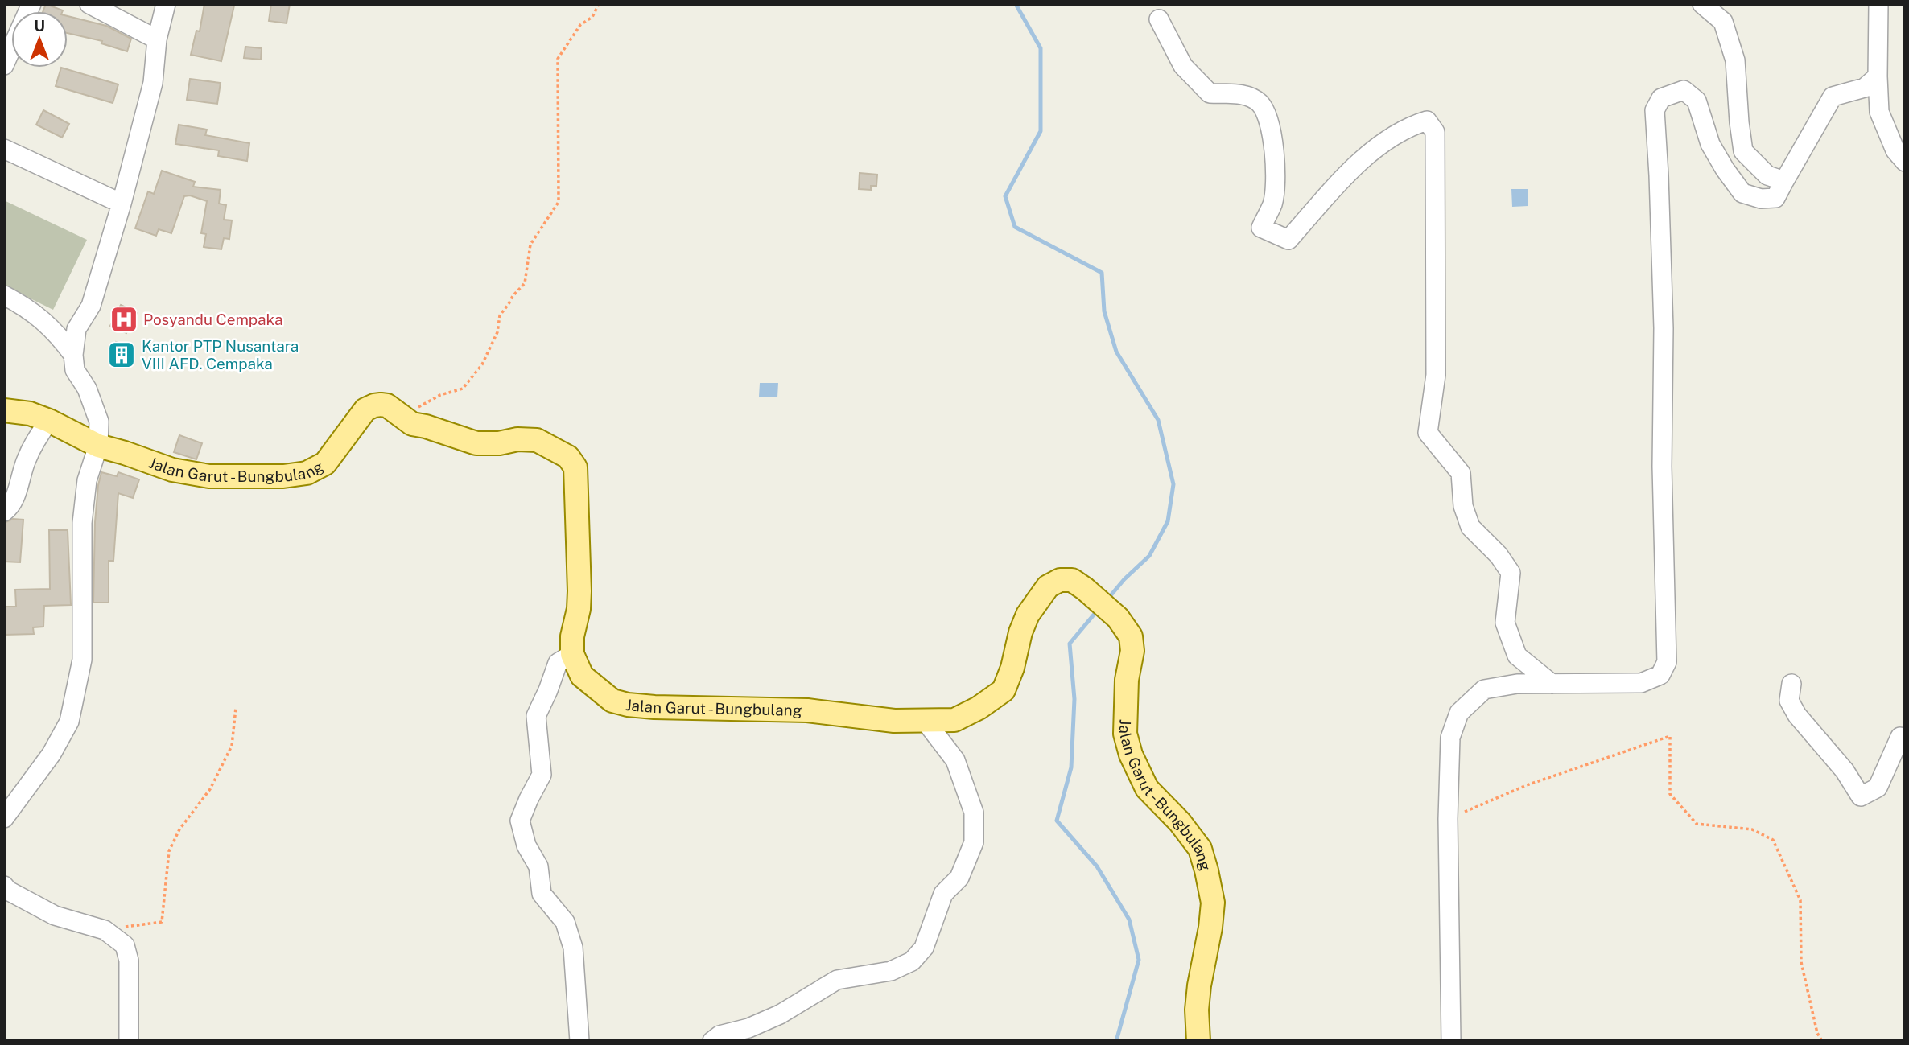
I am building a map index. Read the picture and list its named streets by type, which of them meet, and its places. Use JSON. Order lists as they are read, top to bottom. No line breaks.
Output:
{"streets":{"main road":["Jalan Garut - Bungbulang"]},"places":{"hospital":["Posyandu Cempaka"],"building":["Kantor PTP Nusantara VIII AFD. Cempaka"]},"north":"top"}
